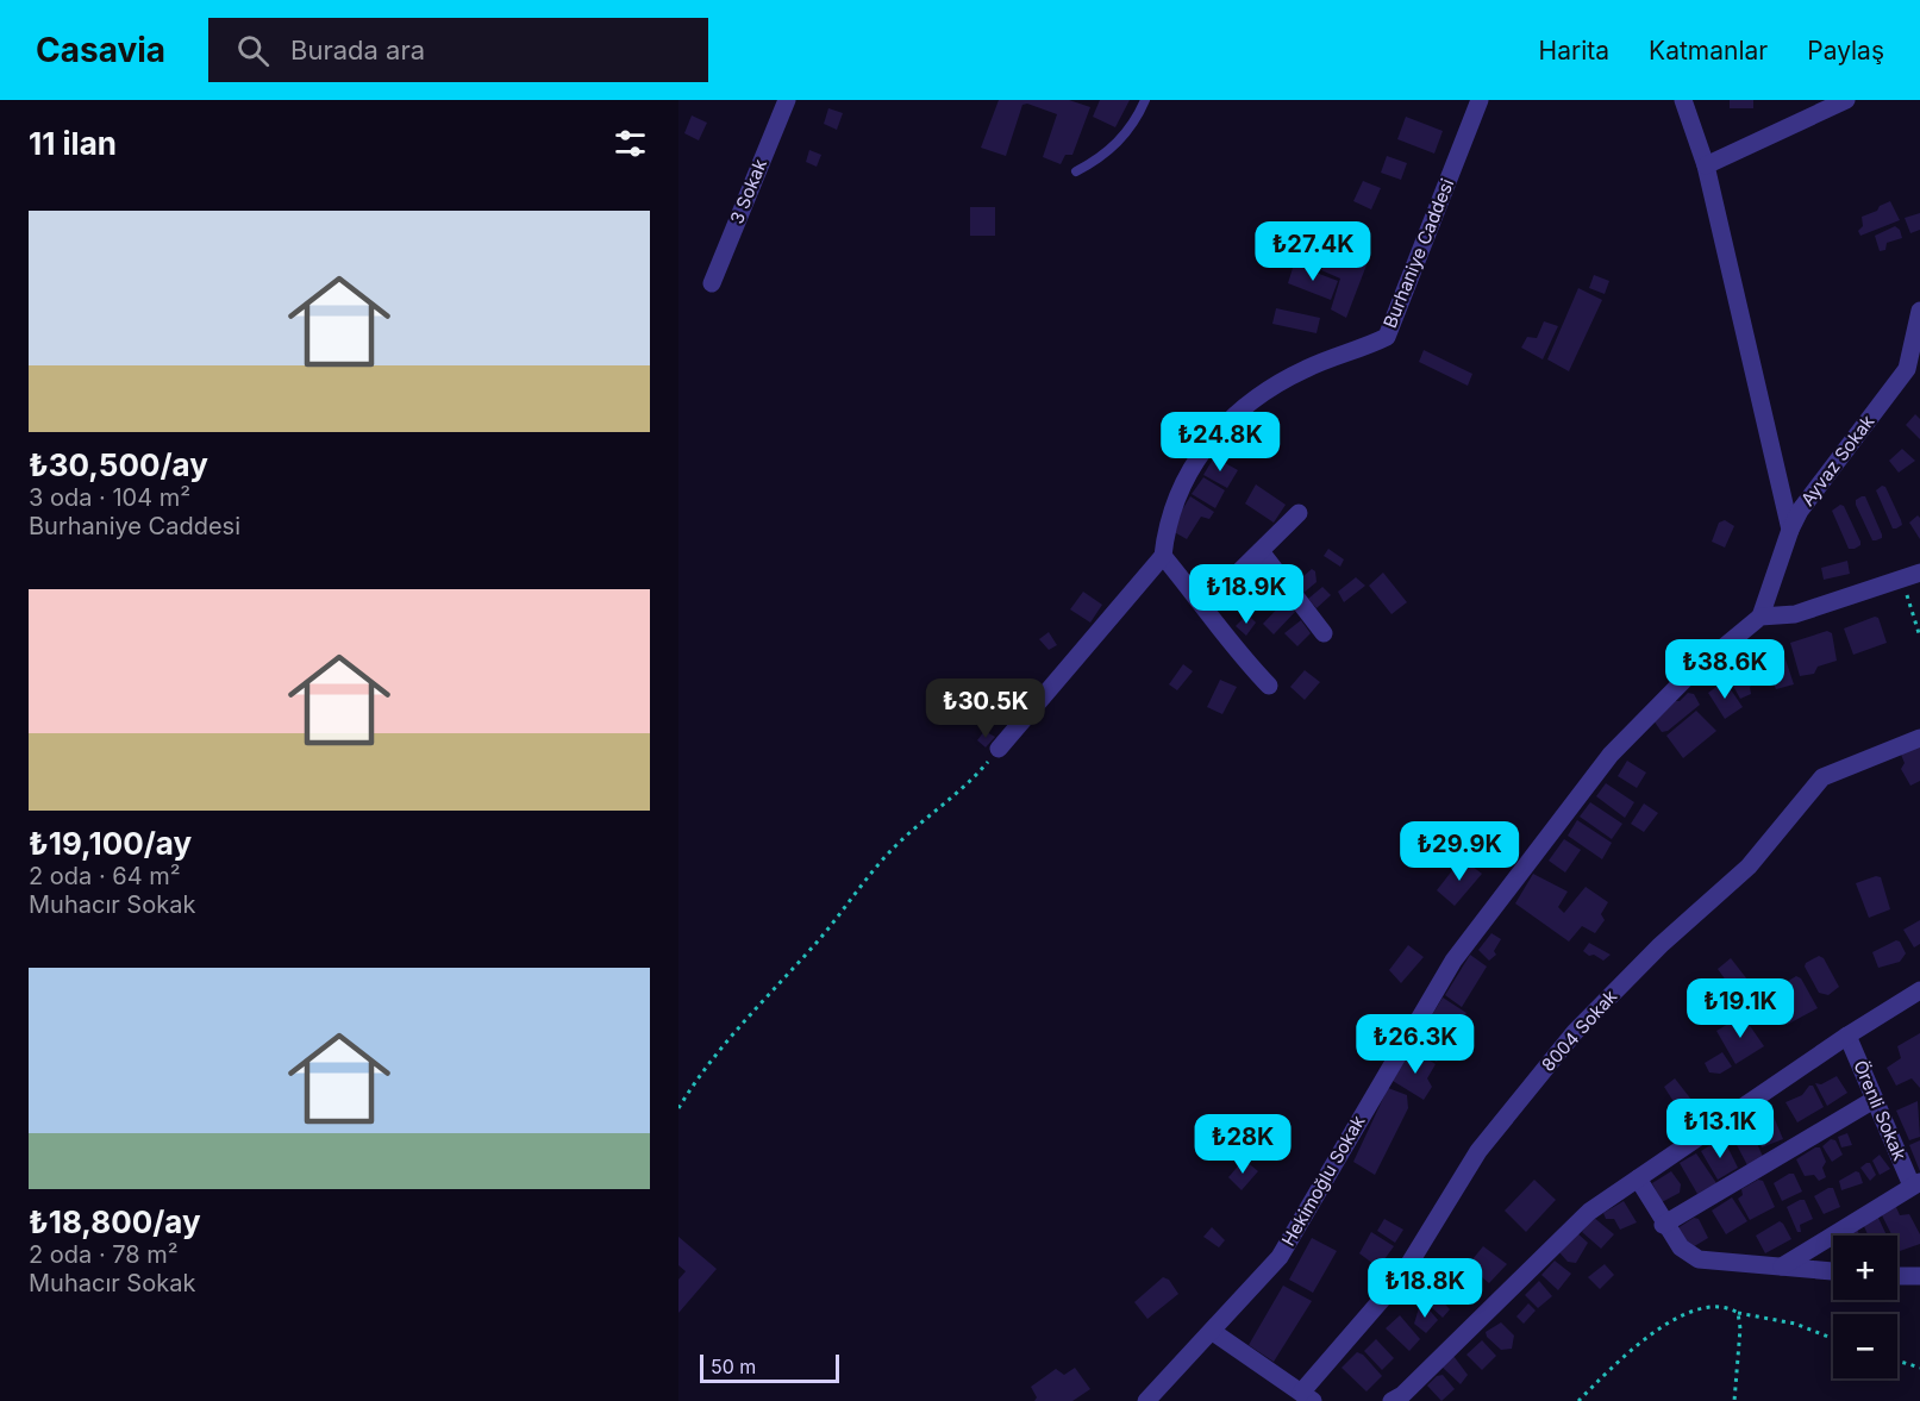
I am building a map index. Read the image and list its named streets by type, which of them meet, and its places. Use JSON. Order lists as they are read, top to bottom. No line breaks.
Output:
{"streets":{"street":["3 Sokak","Burhaniye Caddesi","Ayvaz Sokak","8004 Sokak","Örenli Sokak","Hekimoğlu Sokak"]},"crossings":[["Ayvaz Sokak","Hekimoğlu Sokak"]],"scale_bar":"50 m","page":{"header":"Casavia","search":"Burada ara","nav":["Harita","Katmanlar","Paylaş"],"heading":"11 ilan","list":[{"name":"₺30,500/ay","note":"3 oda · 104 m² · Burhaniye Caddesi"},{"name":"₺19,100/ay","note":"2 oda · 64 m² · Muhacır Sokak"},{"name":"₺18,800/ay","note":"2 oda · 78 m² · Muhacır Sokak"}],"price":["₺27.4K","₺24.8K","₺18.9K","₺38.6K","₺30.5K","₺29.9K","₺19.1K","₺26.3K","₺13.1K","₺28K","₺18.8K"],"map_buttons":["+","−"],"scale":"50 m"}}
